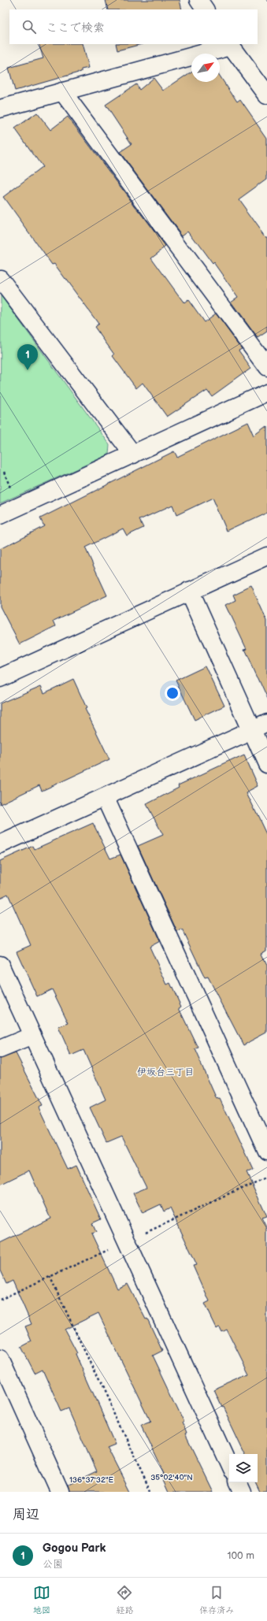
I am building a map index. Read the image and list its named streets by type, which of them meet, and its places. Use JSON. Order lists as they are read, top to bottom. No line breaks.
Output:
{"districts":["伊坂台三丁目"],"north":"top right","page":{"search":"ここで検索","pins":"1","heading":"周辺","list":[{"mark":"1","name":"Gogou Park","note":"公園","value":"100 m"}],"nav":["地図","経路","保存済み"]},"coordinates":["35°02'40\"N","136°37'32\"E"]}
